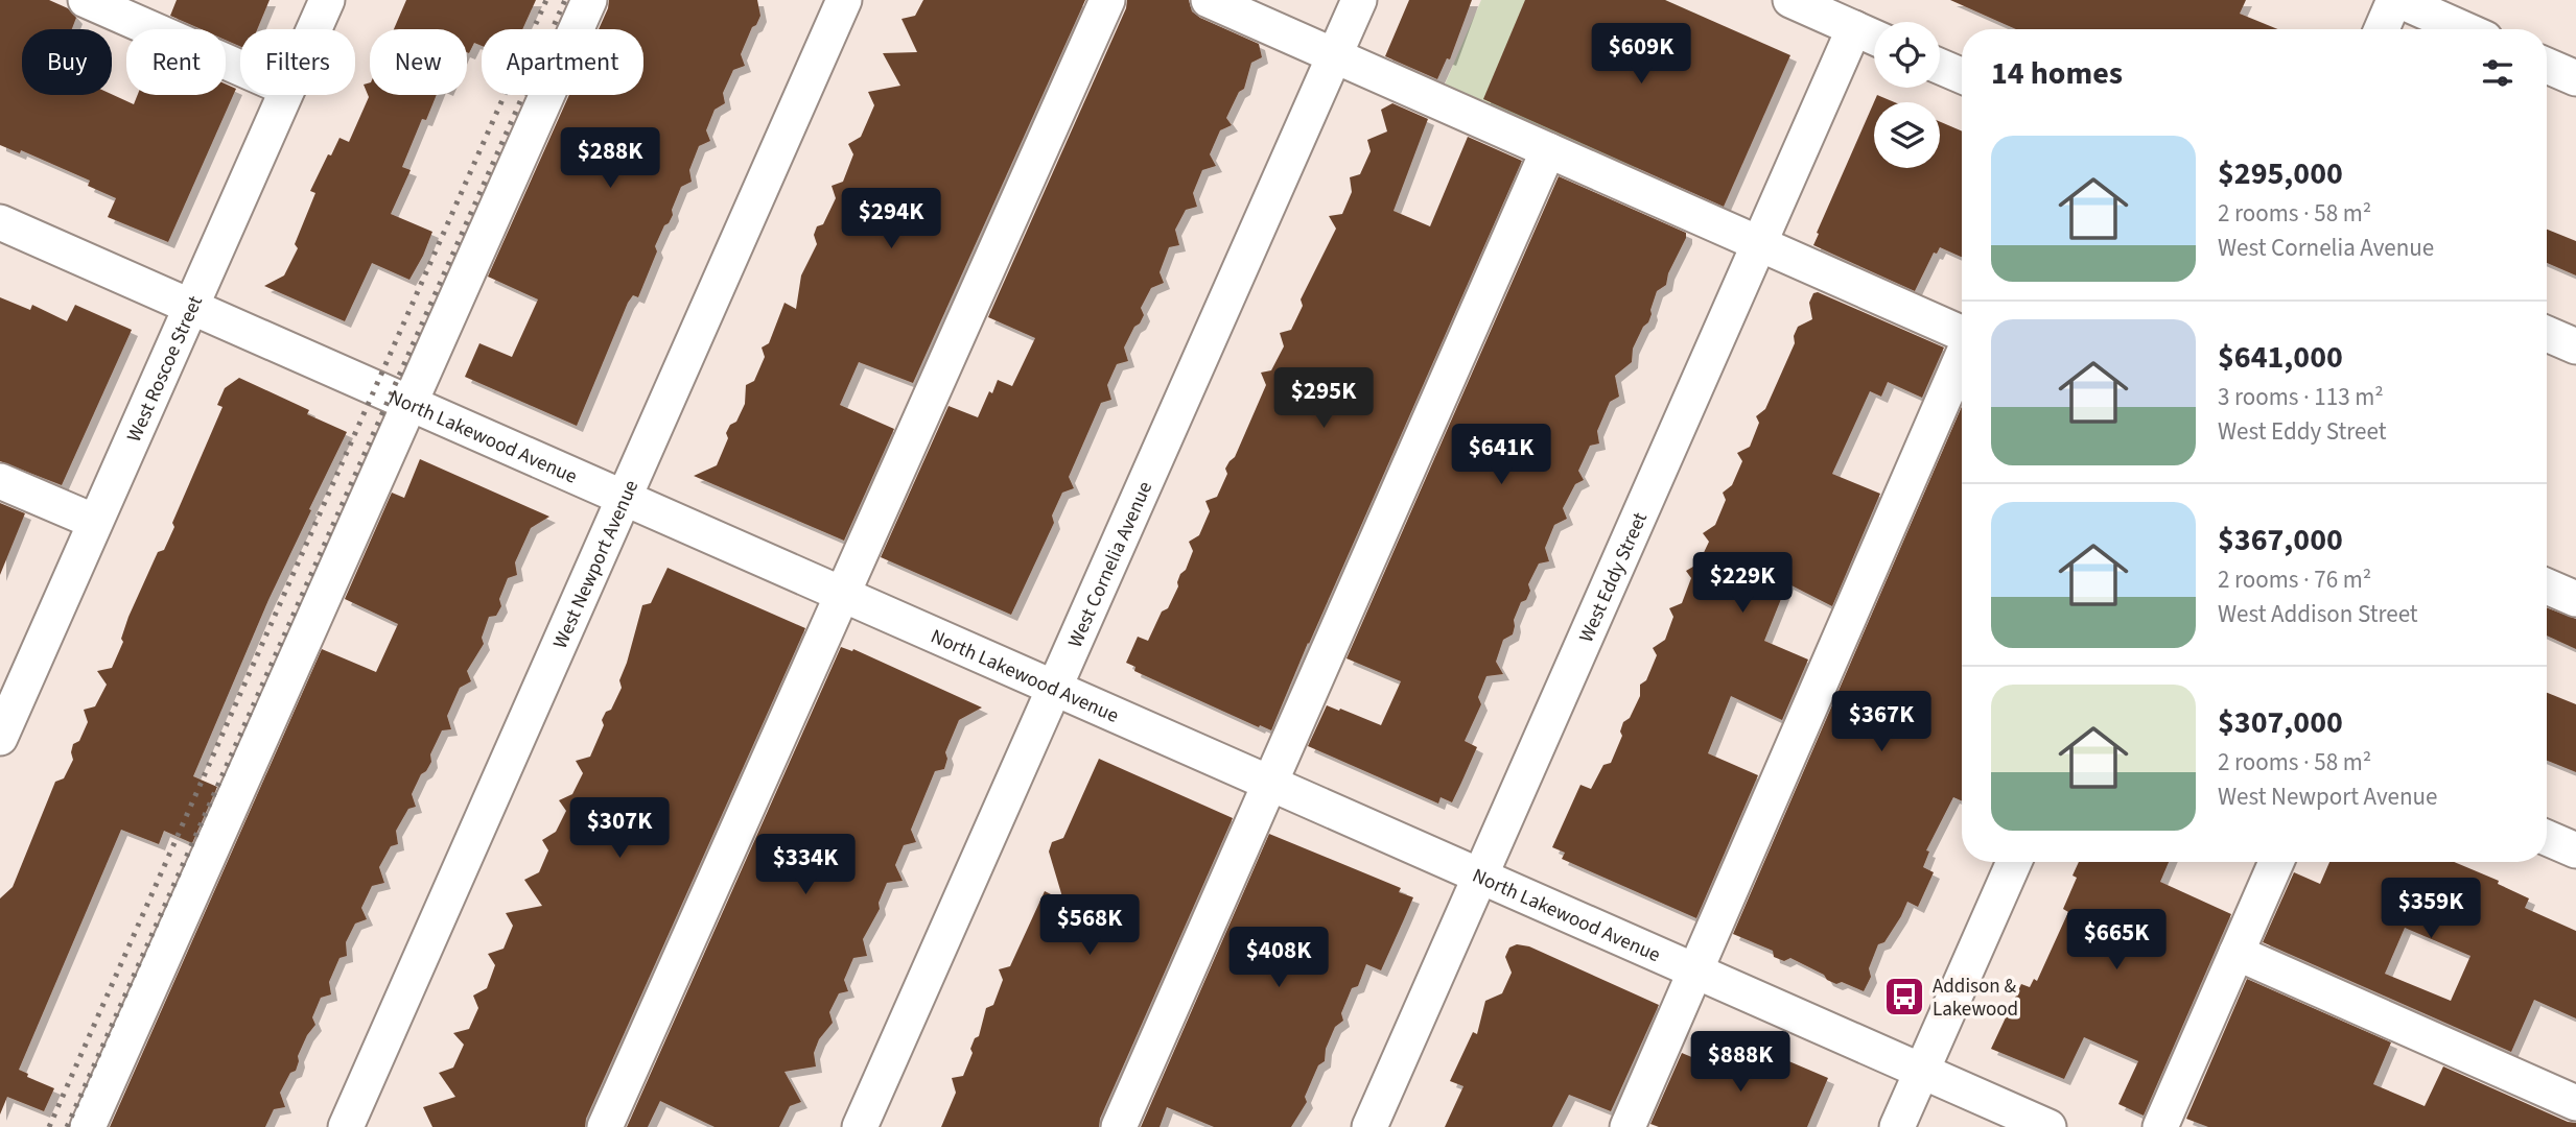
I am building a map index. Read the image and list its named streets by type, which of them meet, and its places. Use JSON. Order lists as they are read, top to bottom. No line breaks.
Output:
{"streets":{"street":["West Roscoe Street","North Lakewood Avenue","West Newport Avenue","West Cornelia Avenue","West Eddy Street"]},"crossings":[["West Roscoe Street","North Lakewood Avenue"],["North Lakewood Avenue","West Newport Avenue"],["North Lakewood Avenue","West Cornelia Avenue"],["North Lakewood Avenue","West Eddy Street"]],"places":{"bus stop":["Addison & Lakewood"]},"page":{"price":["$609K","$288K","$294K","$295K","$641K","$229K","$367K","$307K","$334K","$359K","$568K","$665K","$408K","$888K"],"chip":["Buy","Rent","Filters","New","Apartment"],"heading":"14 homes","list":[{"name":"$295,000","note":"2 rooms · 58 m² · West Cornelia Avenue"},{"name":"$641,000","note":"3 rooms · 113 m² · West Eddy Street"},{"name":"$367,000","note":"2 rooms · 76 m² · West Addison Street"},{"name":"$307,000","note":"2 rooms · 58 m² · West Newport Avenue"}]}}
